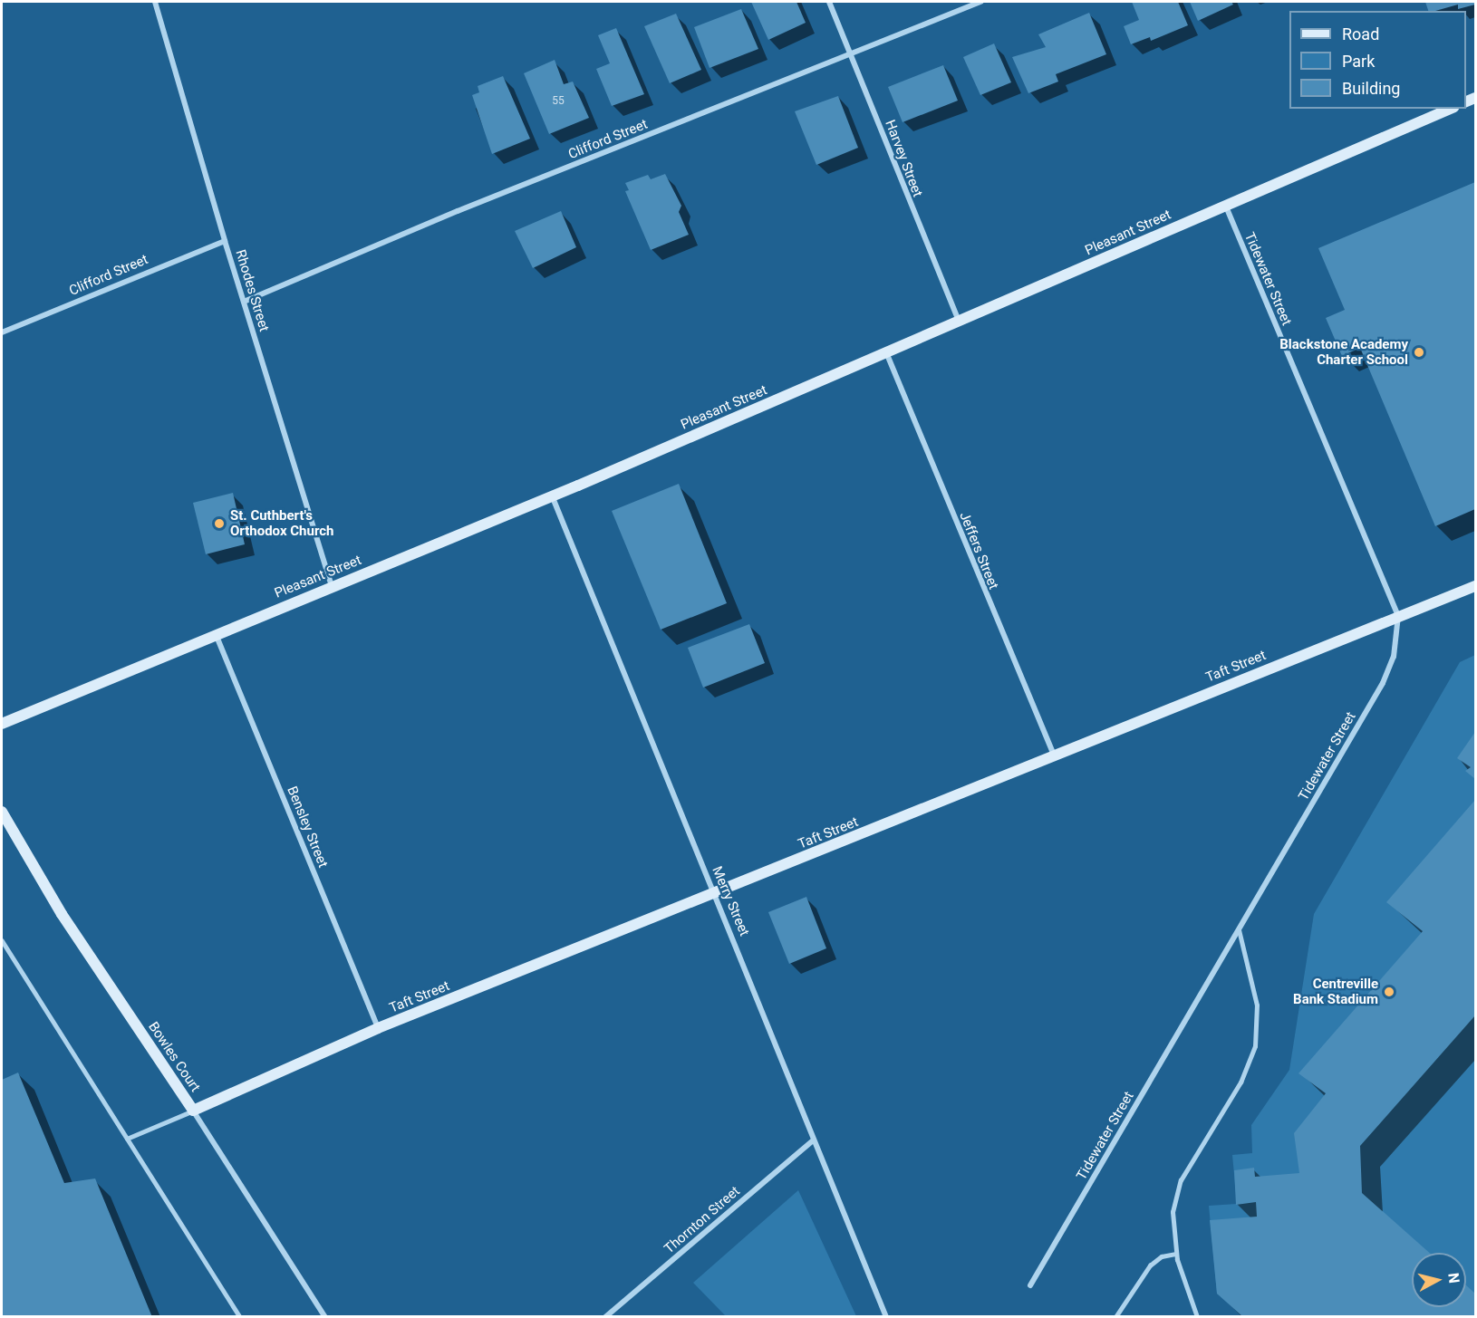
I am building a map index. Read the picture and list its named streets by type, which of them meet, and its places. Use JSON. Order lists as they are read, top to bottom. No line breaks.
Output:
{"streets":{"street":["Clifford Street","Harvey Street","Pleasant Street","Tidewater Street","Rhodes Street","Jeffers Street","Taft Street","Bensley Street","Merry Street","Bowles Court","Thornton Street"]},"crossings":[["Clifford Street","Harvey Street"],["Clifford Street","Rhodes Street"],["Harvey Street","Pleasant Street"],["Pleasant Street","Tidewater Street"],["Pleasant Street","Rhodes Street"],["Pleasant Street","Jeffers Street"],["Pleasant Street","Bensley Street"],["Pleasant Street","Merry Street"],["Tidewater Street","Taft Street"],["Jeffers Street","Taft Street"],["Taft Street","Bensley Street"],["Taft Street","Merry Street"],["Taft Street","Bowles Court"],["Merry Street","Thornton Street"]],"places":["Blackstone Academy Charter School","St. Cuthbert's Orthodox Church","Centreville Bank Stadium"],"house_numbers":["55"],"legend":["Road","Park","Building"],"north":"right"}
